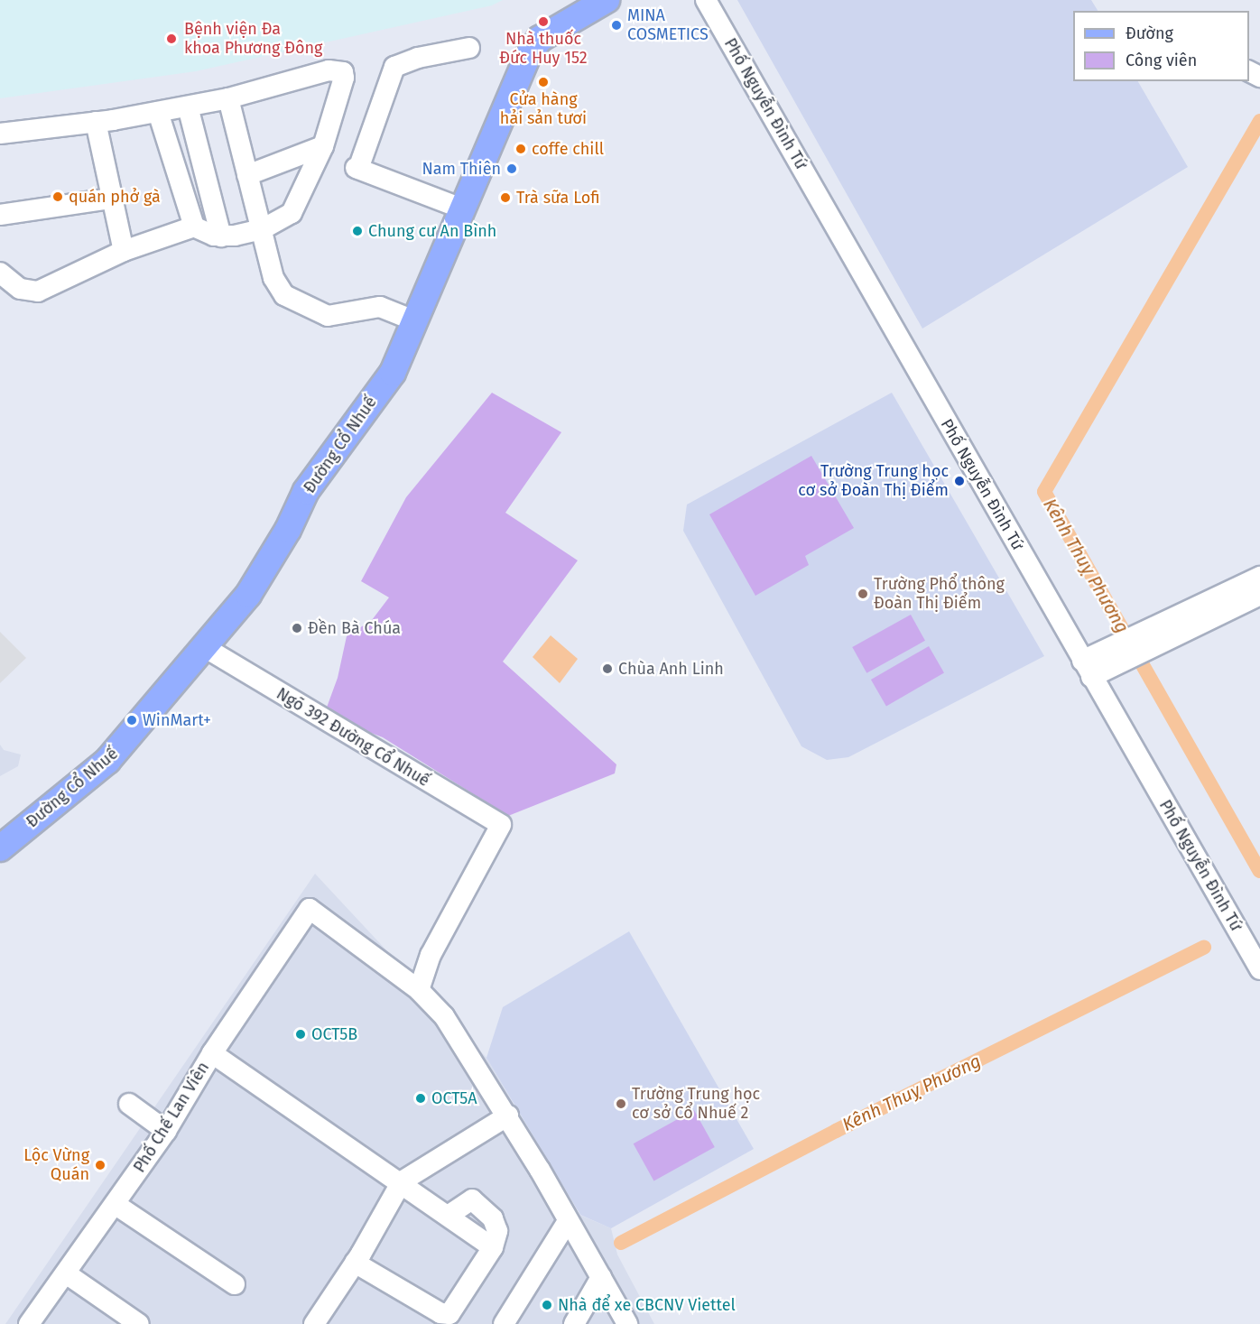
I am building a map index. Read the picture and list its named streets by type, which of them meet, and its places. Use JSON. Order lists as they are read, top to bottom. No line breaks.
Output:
{"streets":{"main road":["Đường Cổ Nhuế"],"street":["Phố Nguyễn Đình Tứ","Ngõ 392 Đường Cổ Nhuế","Phố Chế Lan Viên"]},"crossings":[["Đường Cổ Nhuế","Ngõ 392 Đường Cổ Nhuế"],["Ngõ 392 Đường Cổ Nhuế","Phố Chế Lan Viên"]],"water":["Kênh Thuỵ Phương"],"places":["Nhà thuốc Đức Huy 152","MINA COSMETICS","Bệnh viện Đa khoa Phương Đông","Cửa hàng hải sản tươi","coffe chill","Nam Thiên","quán phở gà","Trà sữa Lofi","Chung cư An Bình","Trường Trung học cơ sở Đoàn Thị Điểm","Trường Phổ thông Đoàn Thị Điểm","Đền Bà Chúa","Chùa Anh Linh","WinMart+","OCT5B","OCT5A","Trường Trung học cơ sở Cổ Nhuế 2","Lộc Vừng Quán","Nhà để xe CBCNV Viettel"],"legend":["Đường","Công viên"]}
